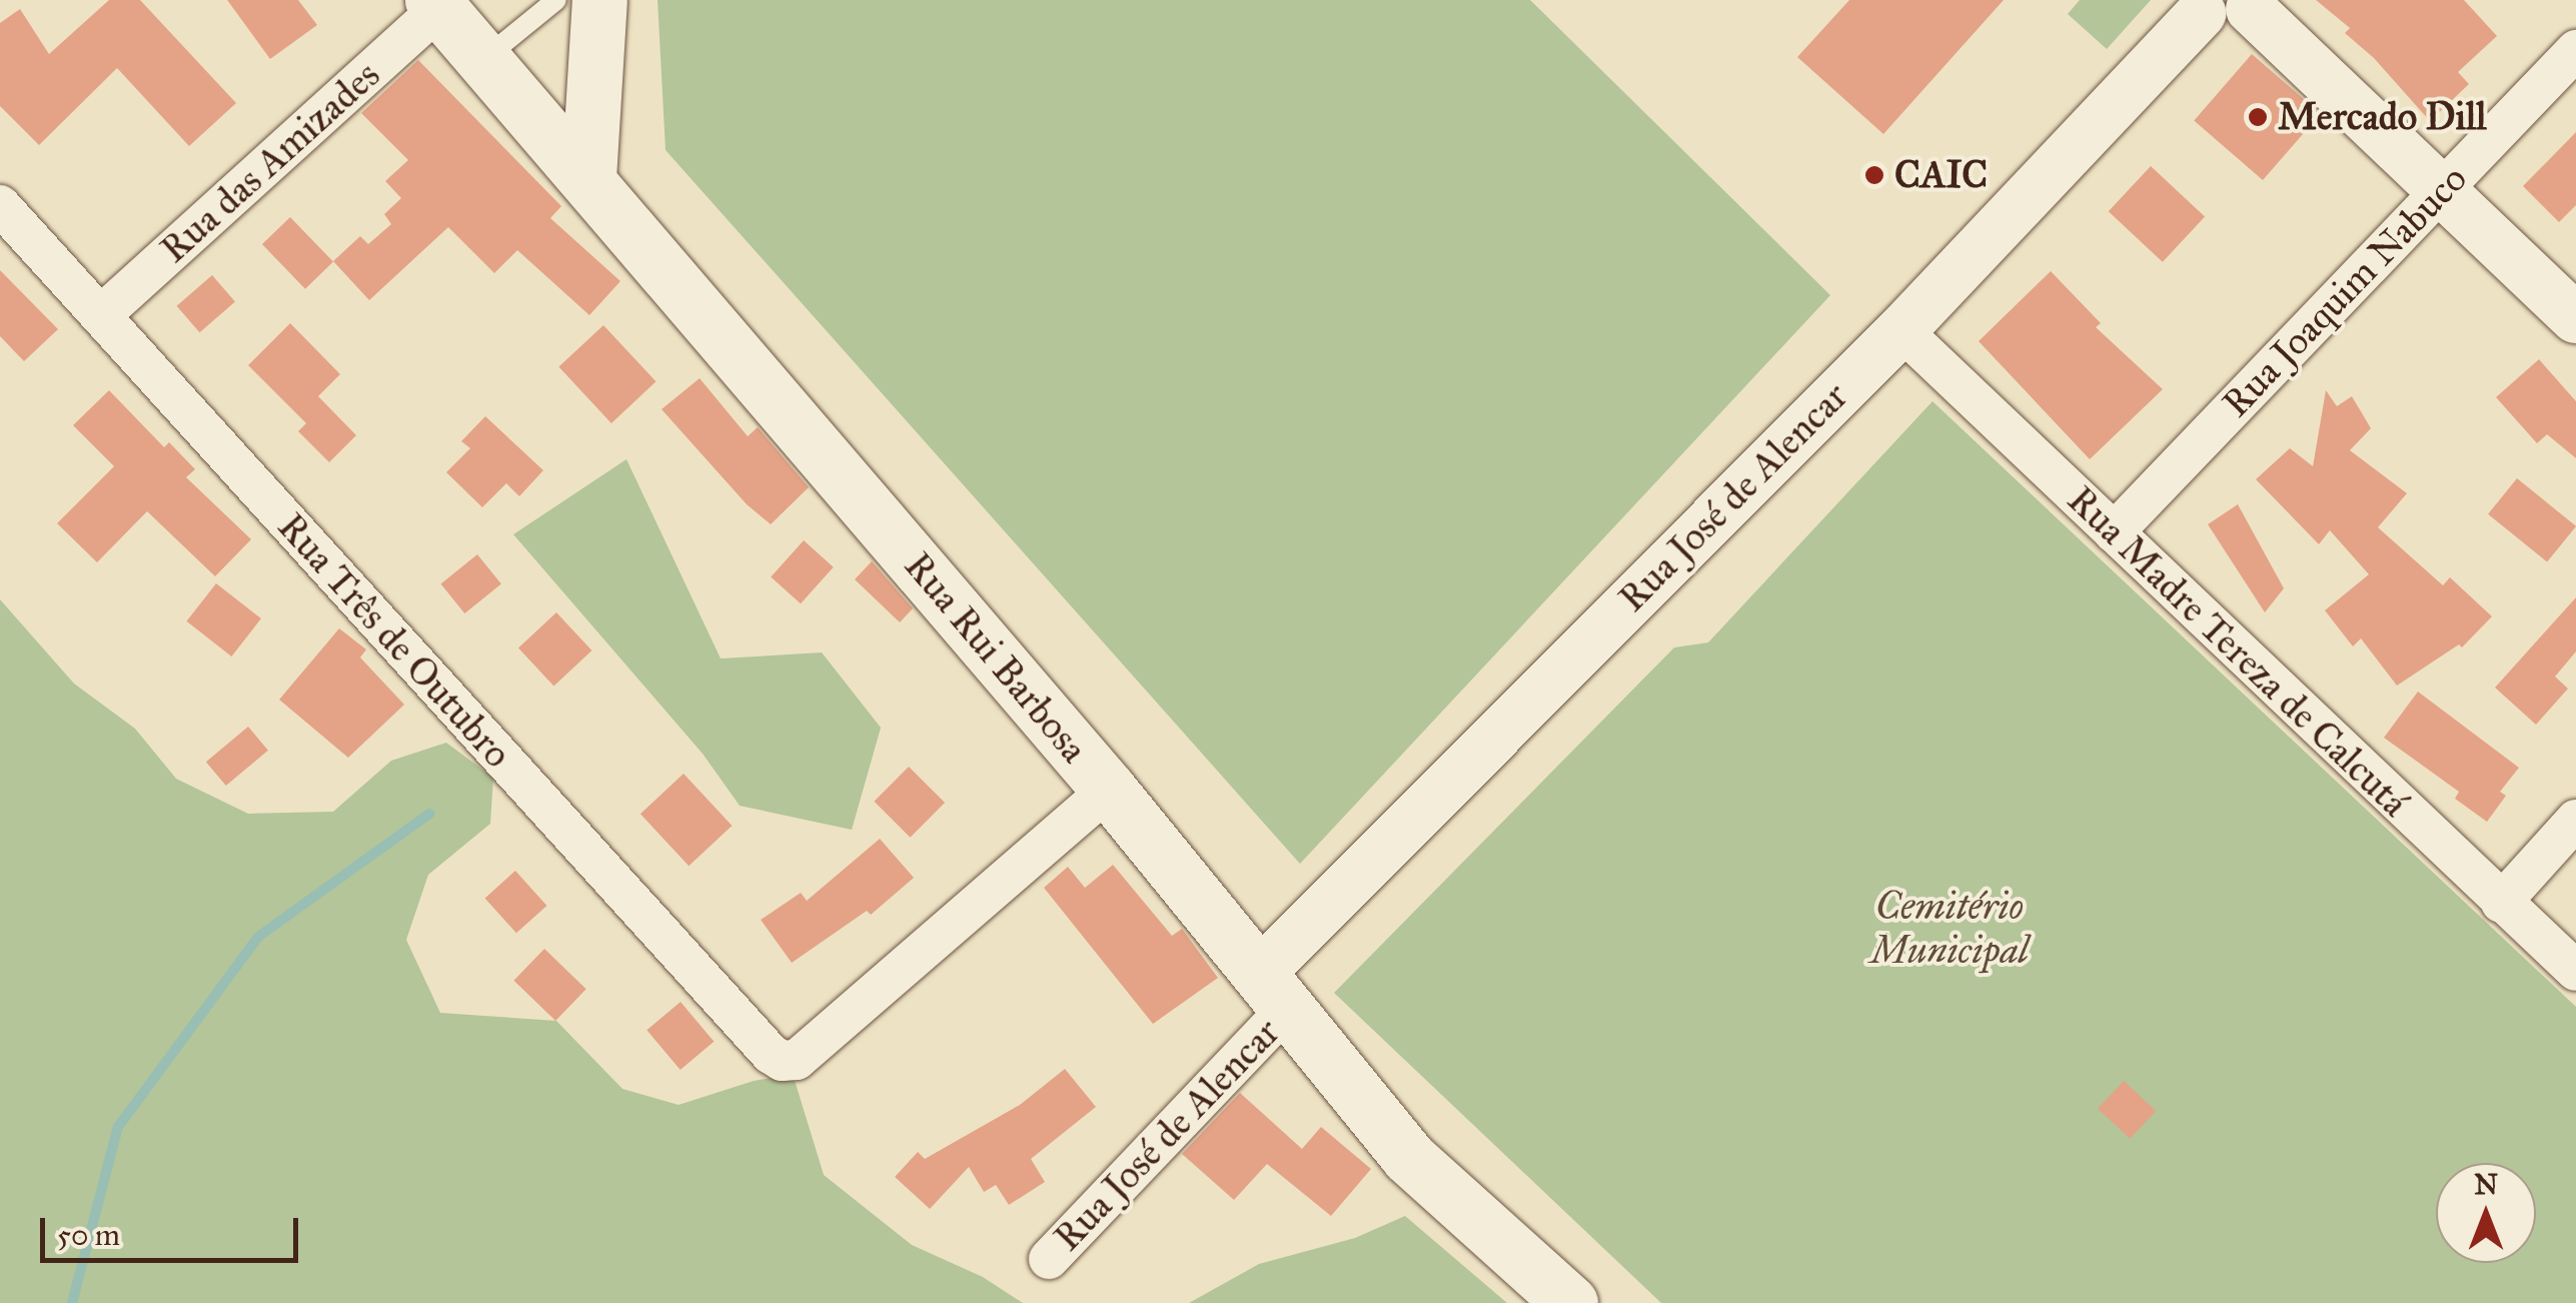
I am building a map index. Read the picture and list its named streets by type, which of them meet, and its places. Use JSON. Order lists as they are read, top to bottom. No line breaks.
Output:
{"streets":{"main road":["Rua Rui Barbosa"],"street":["Rua das Amizades","Rua Joaquim Nabuco","Rua José de Alencar","Rua Três de Outubro","Rua Madre Tereza de Calcutá"]},"crossings":[["Rua das Amizades","Rua Três de Outubro"],["Rua das Amizades","Rua Rui Barbosa"],["Rua Joaquim Nabuco","Rua Madre Tereza de Calcutá"],["Rua José de Alencar","Rua Madre Tereza de Calcutá"],["Rua José de Alencar","Rua Rui Barbosa"],["Rua Três de Outubro","Rua Rui Barbosa"]],"parks":["Cemitério Municipal"],"places":["Mercado Dill","CAIC"],"scale_bar":"50 m","north":"top"}
